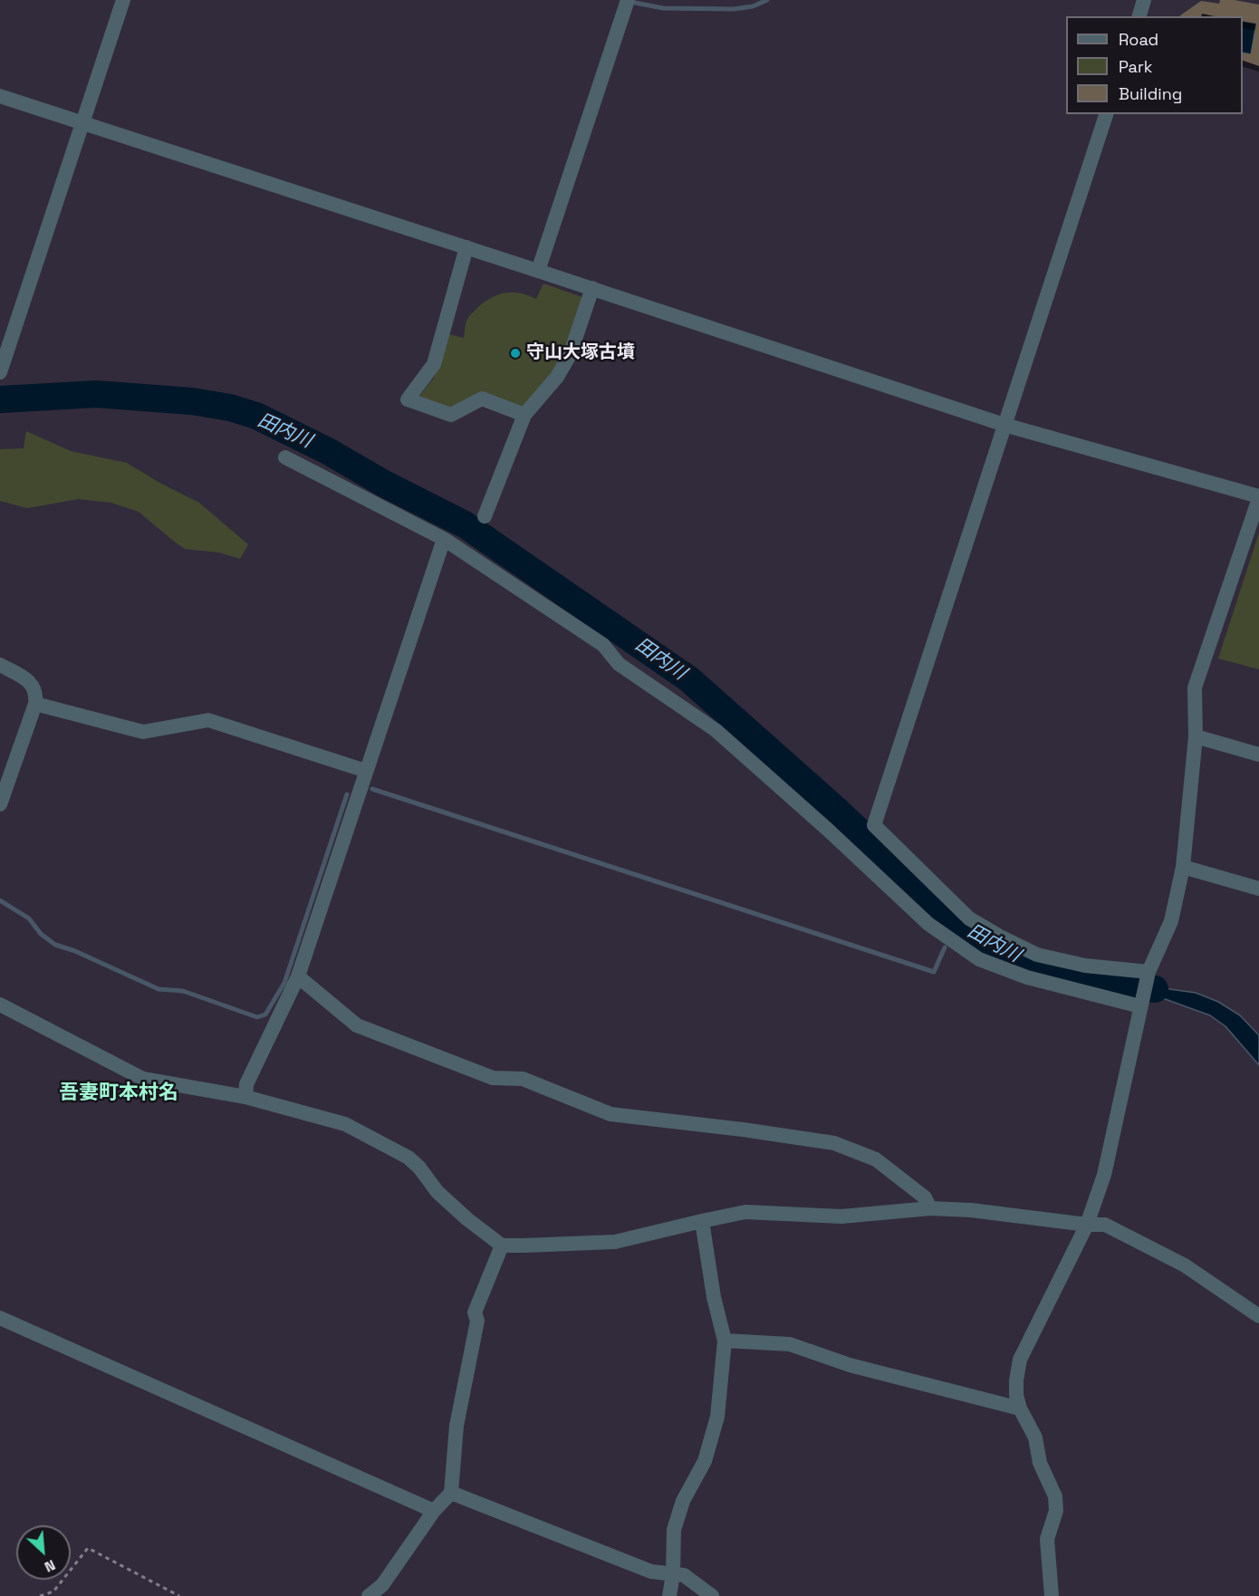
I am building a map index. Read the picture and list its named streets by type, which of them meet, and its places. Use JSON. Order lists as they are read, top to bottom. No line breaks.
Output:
{"districts":["吾妻町本村名"],"water":["田内川"],"places":["守山大塚古墳"],"legend":["Road","Park","Building"],"north":"bottom right"}
